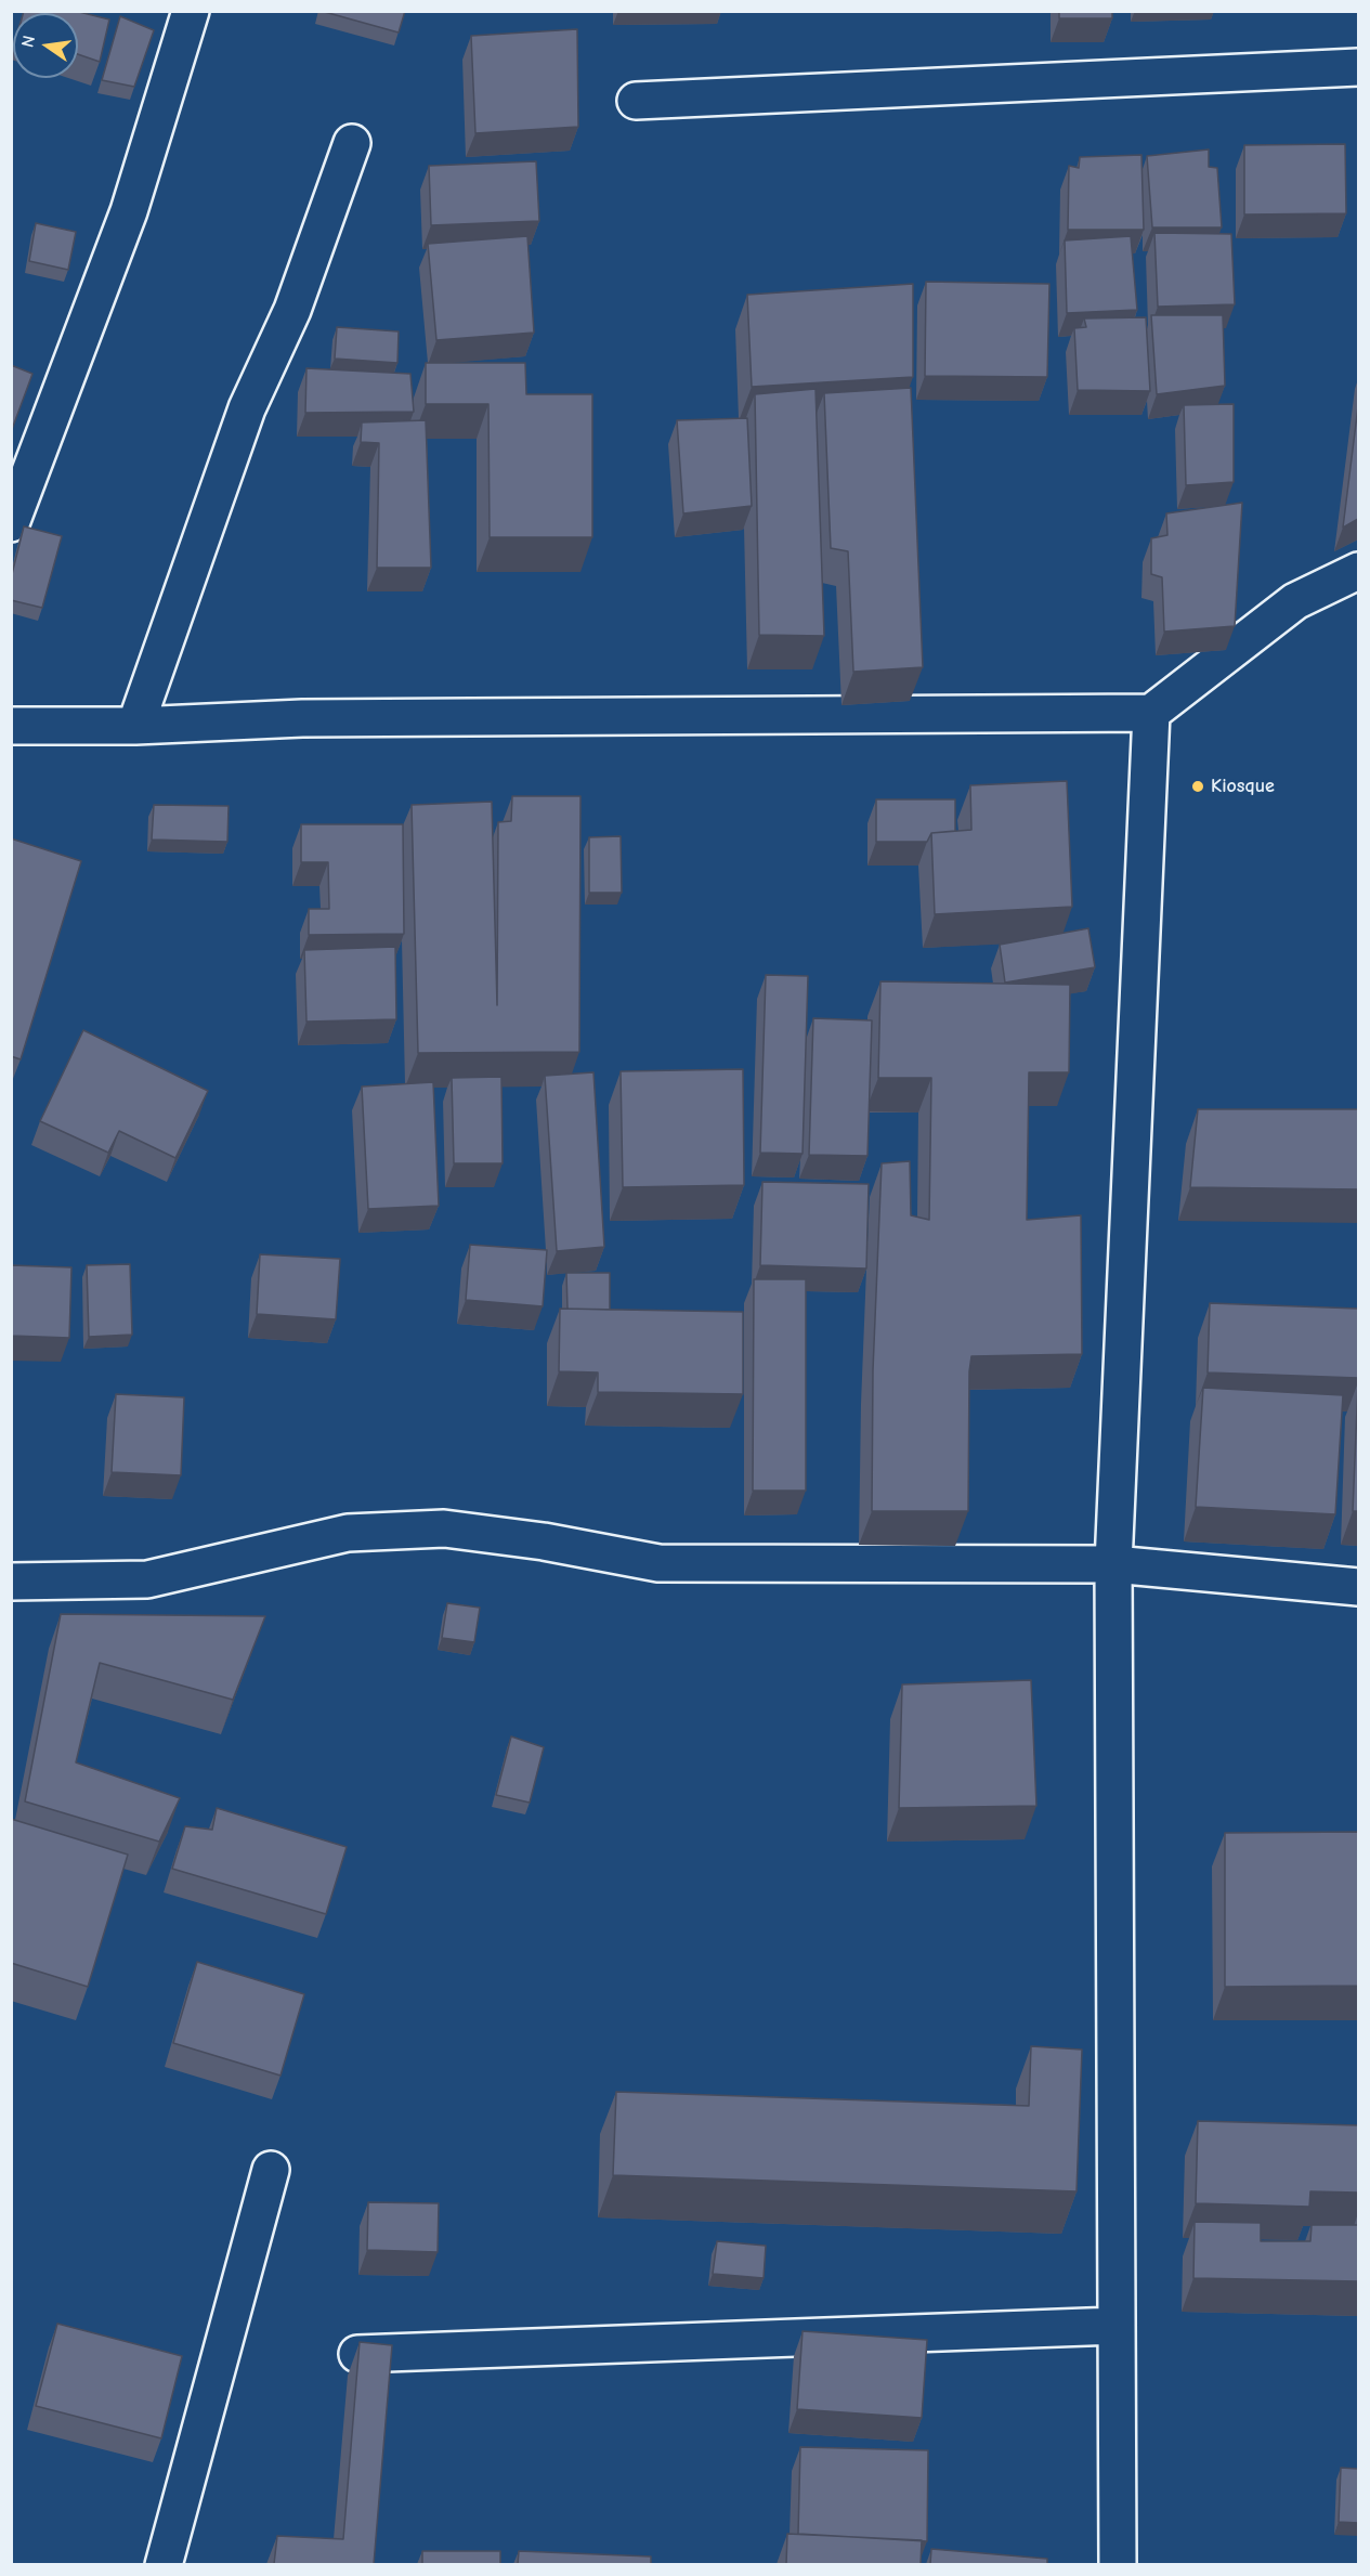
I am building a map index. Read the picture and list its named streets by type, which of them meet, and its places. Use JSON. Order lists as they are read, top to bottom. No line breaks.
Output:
{"places":["Kiosque"],"north":"left"}
